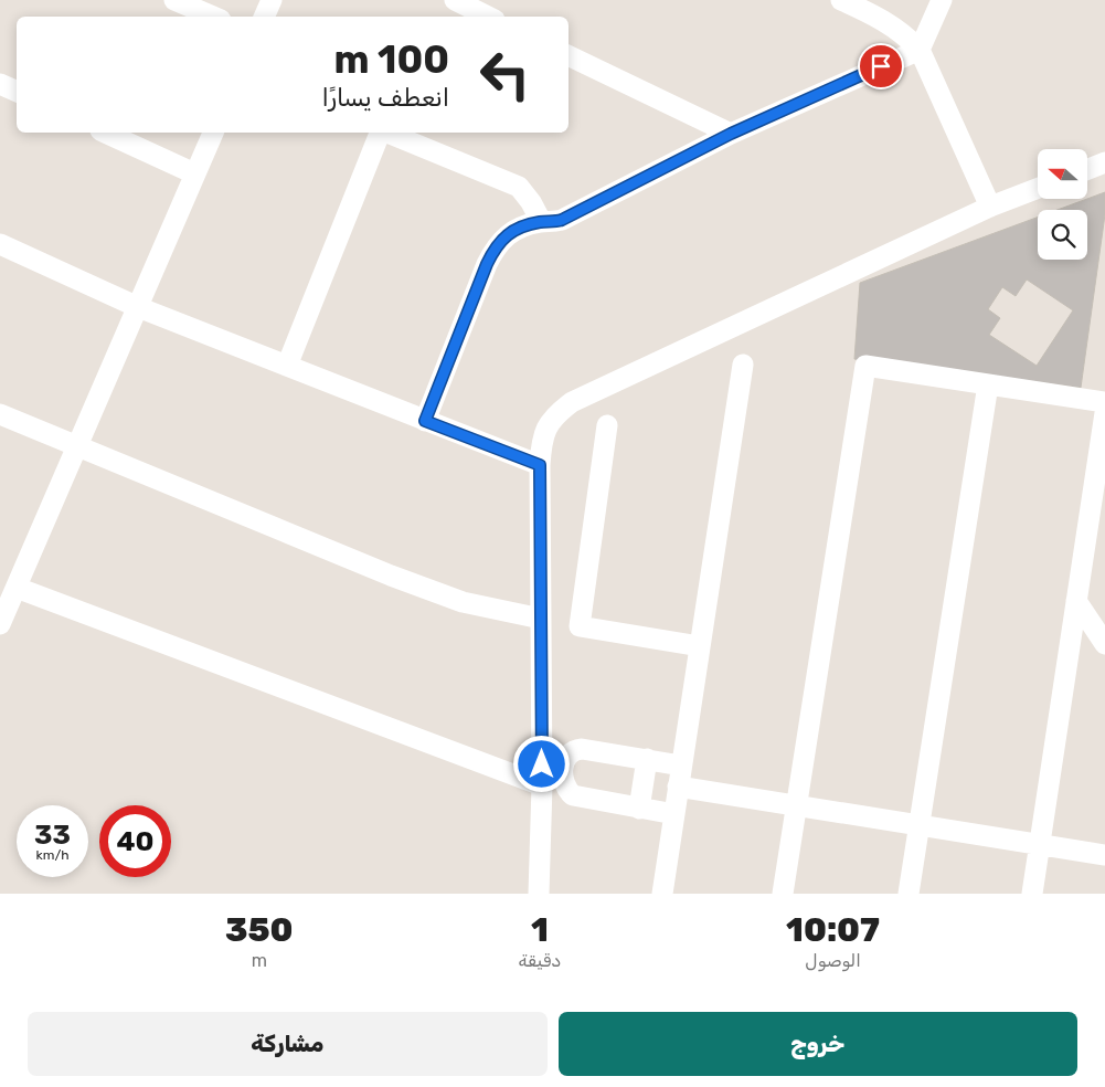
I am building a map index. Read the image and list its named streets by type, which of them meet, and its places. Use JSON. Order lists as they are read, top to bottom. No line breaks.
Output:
{"north":"left","page":{"turn":["100 m","انعطف يسارًا"],"speed":"33 km/h","limit":"40","eta":["10:07","الوصول","1","دقيقة","350","m"],"buttons":["خروج","مشاركة"]}}
